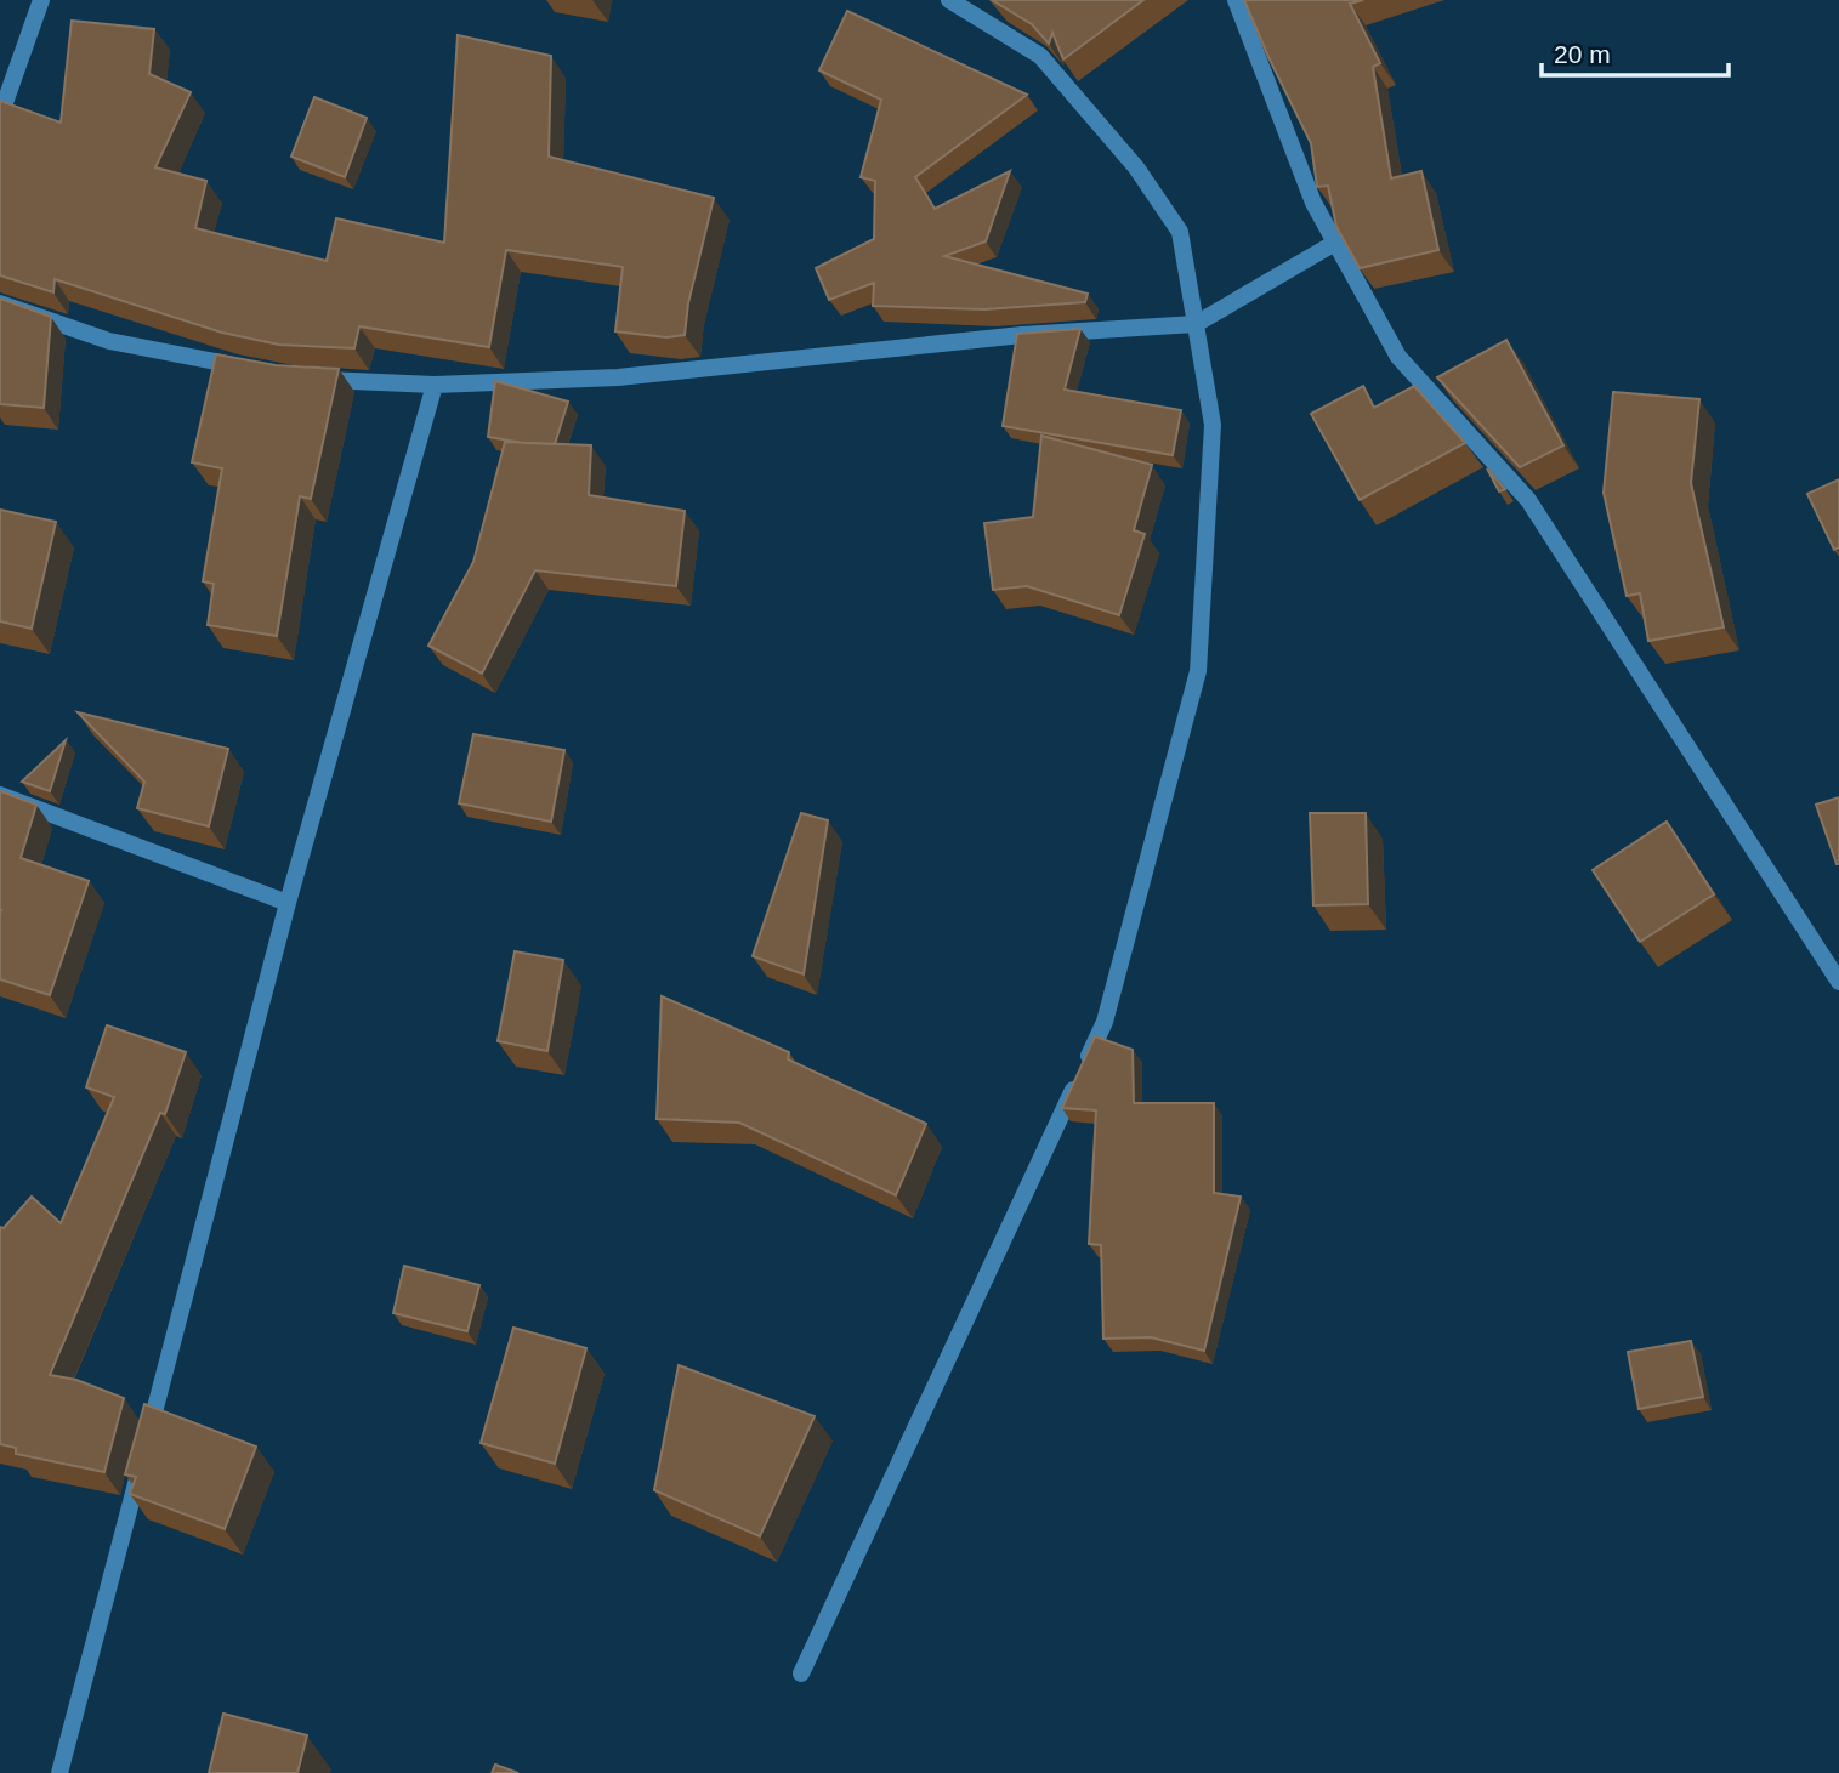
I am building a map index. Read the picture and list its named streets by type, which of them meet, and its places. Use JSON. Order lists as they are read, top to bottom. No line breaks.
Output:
{"scale_bar":"20 m"}
